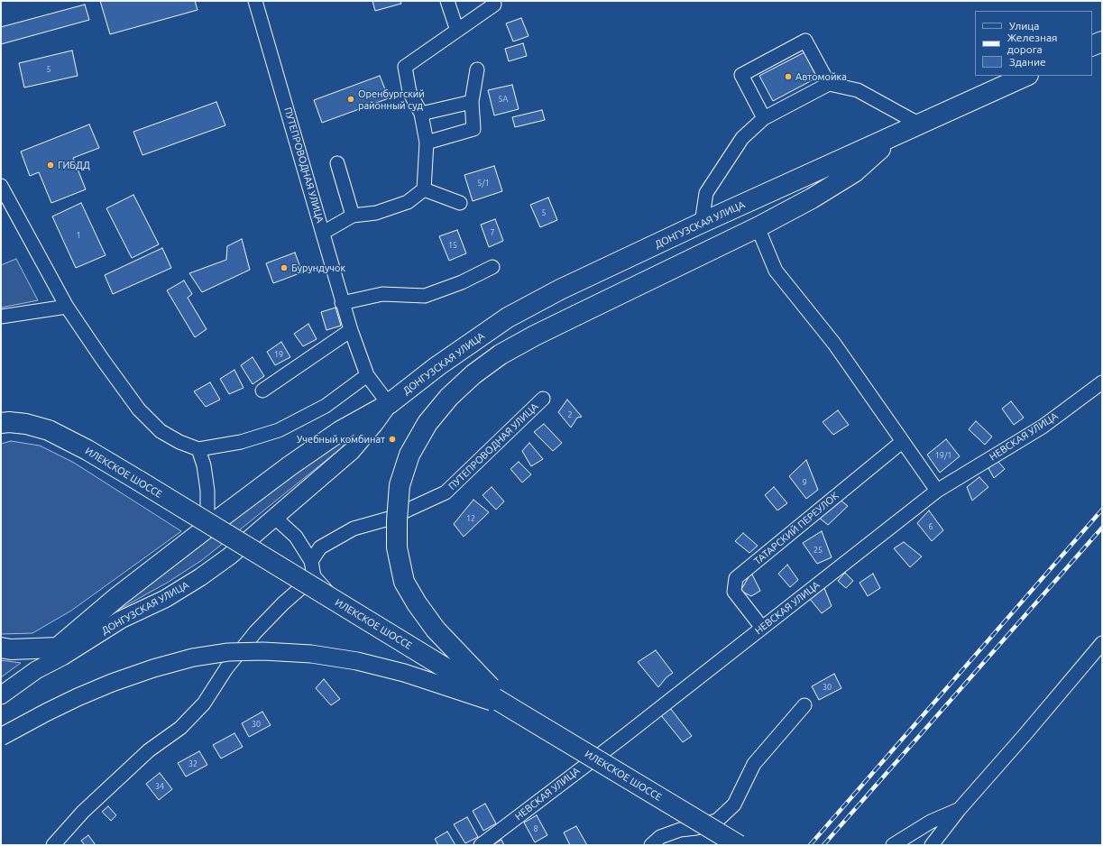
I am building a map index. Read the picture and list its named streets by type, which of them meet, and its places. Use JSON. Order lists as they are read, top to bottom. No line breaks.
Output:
{"streets":{"highway":["ДОНГУЗСКАЯ УЛИЦА","ИЛЕКСКОЕ ШОССЕ"],"street":["ПУТЕПРОВОДНАЯ УЛИЦА","НЕВСКАЯ УЛИЦА","ТАТАРСКИЙ ПЕРЕУЛОК"]},"crossings":[["ПУТЕПРОВОДНАЯ УЛИЦА","ДОНГУЗСКАЯ УЛИЦА"],["НЕВСКАЯ УЛИЦА","ТАТАРСКИЙ ПЕРЕУЛОК"]],"places":["Автомойка","Оренбургский районный суд","ГИБДД","Бурундучок","Учебный комбинат"],"house_numbers":["5","5А","5/1","5","7","1","15","19","2","19/1","9","12","6","25","30","30","32","34","8"],"legend":["Улица","Железная дорога","Здание"]}
